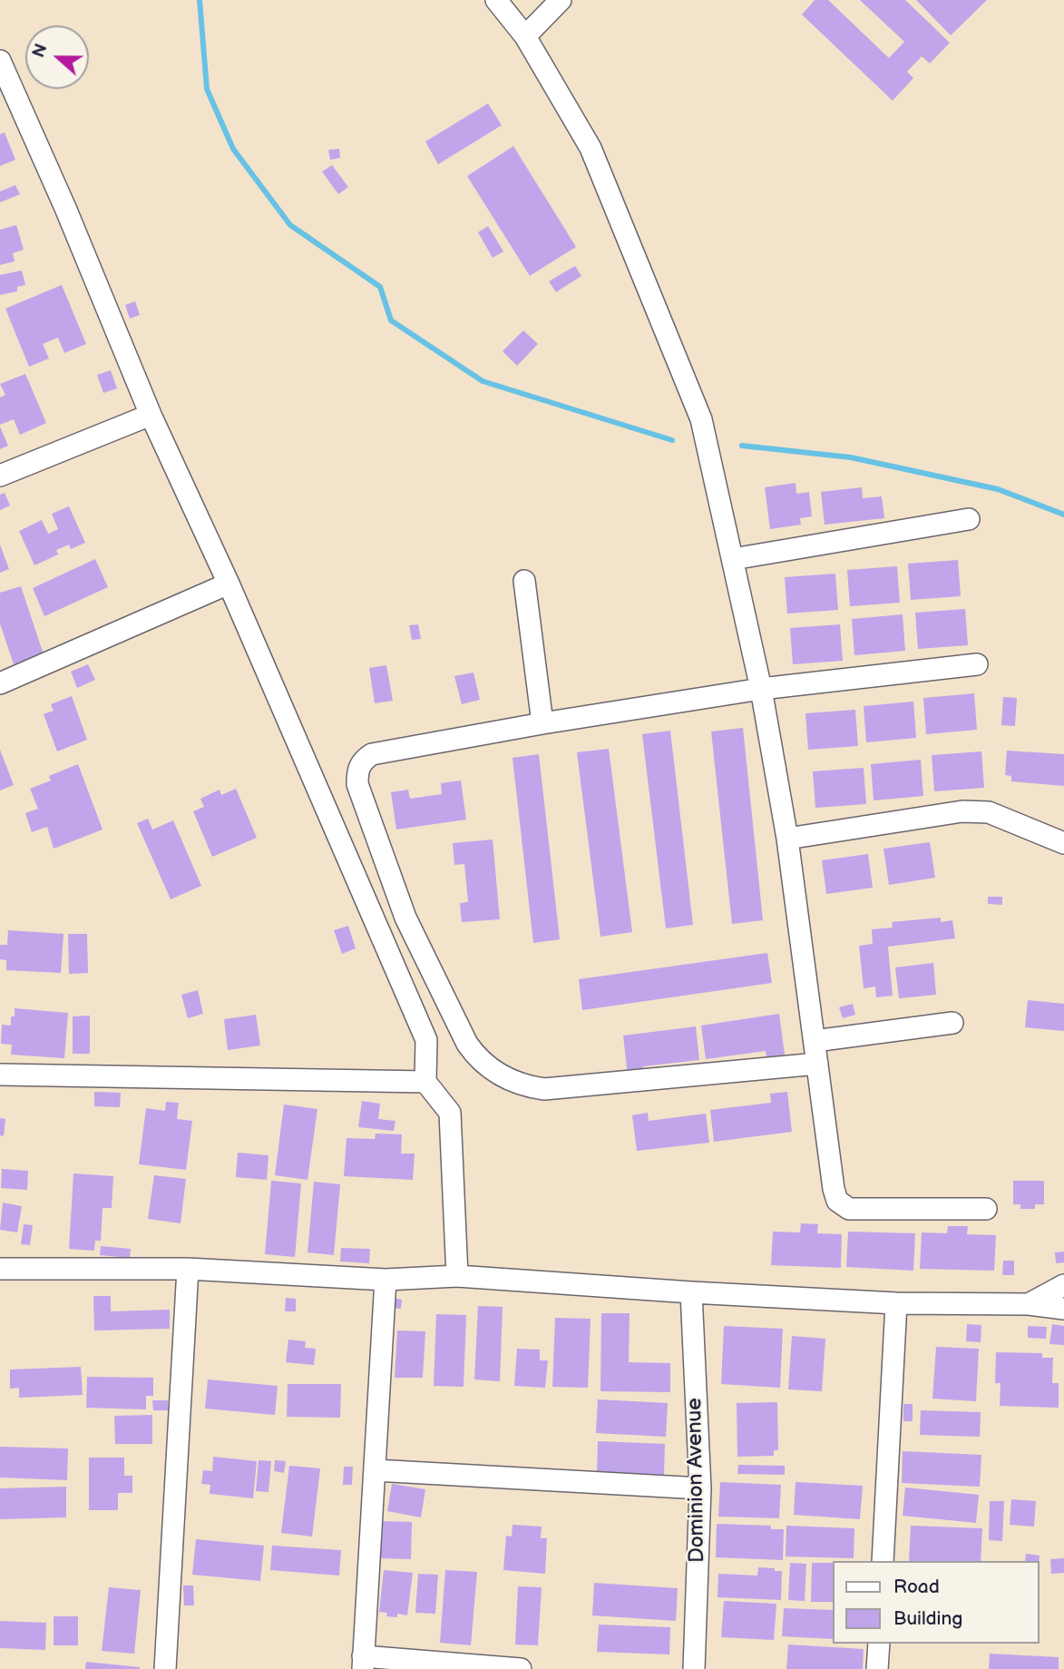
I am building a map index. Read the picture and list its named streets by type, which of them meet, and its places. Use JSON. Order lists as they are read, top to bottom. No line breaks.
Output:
{"streets":{"street":["Dominion Avenue"]},"legend":["Road","Building"],"north":"left"}
